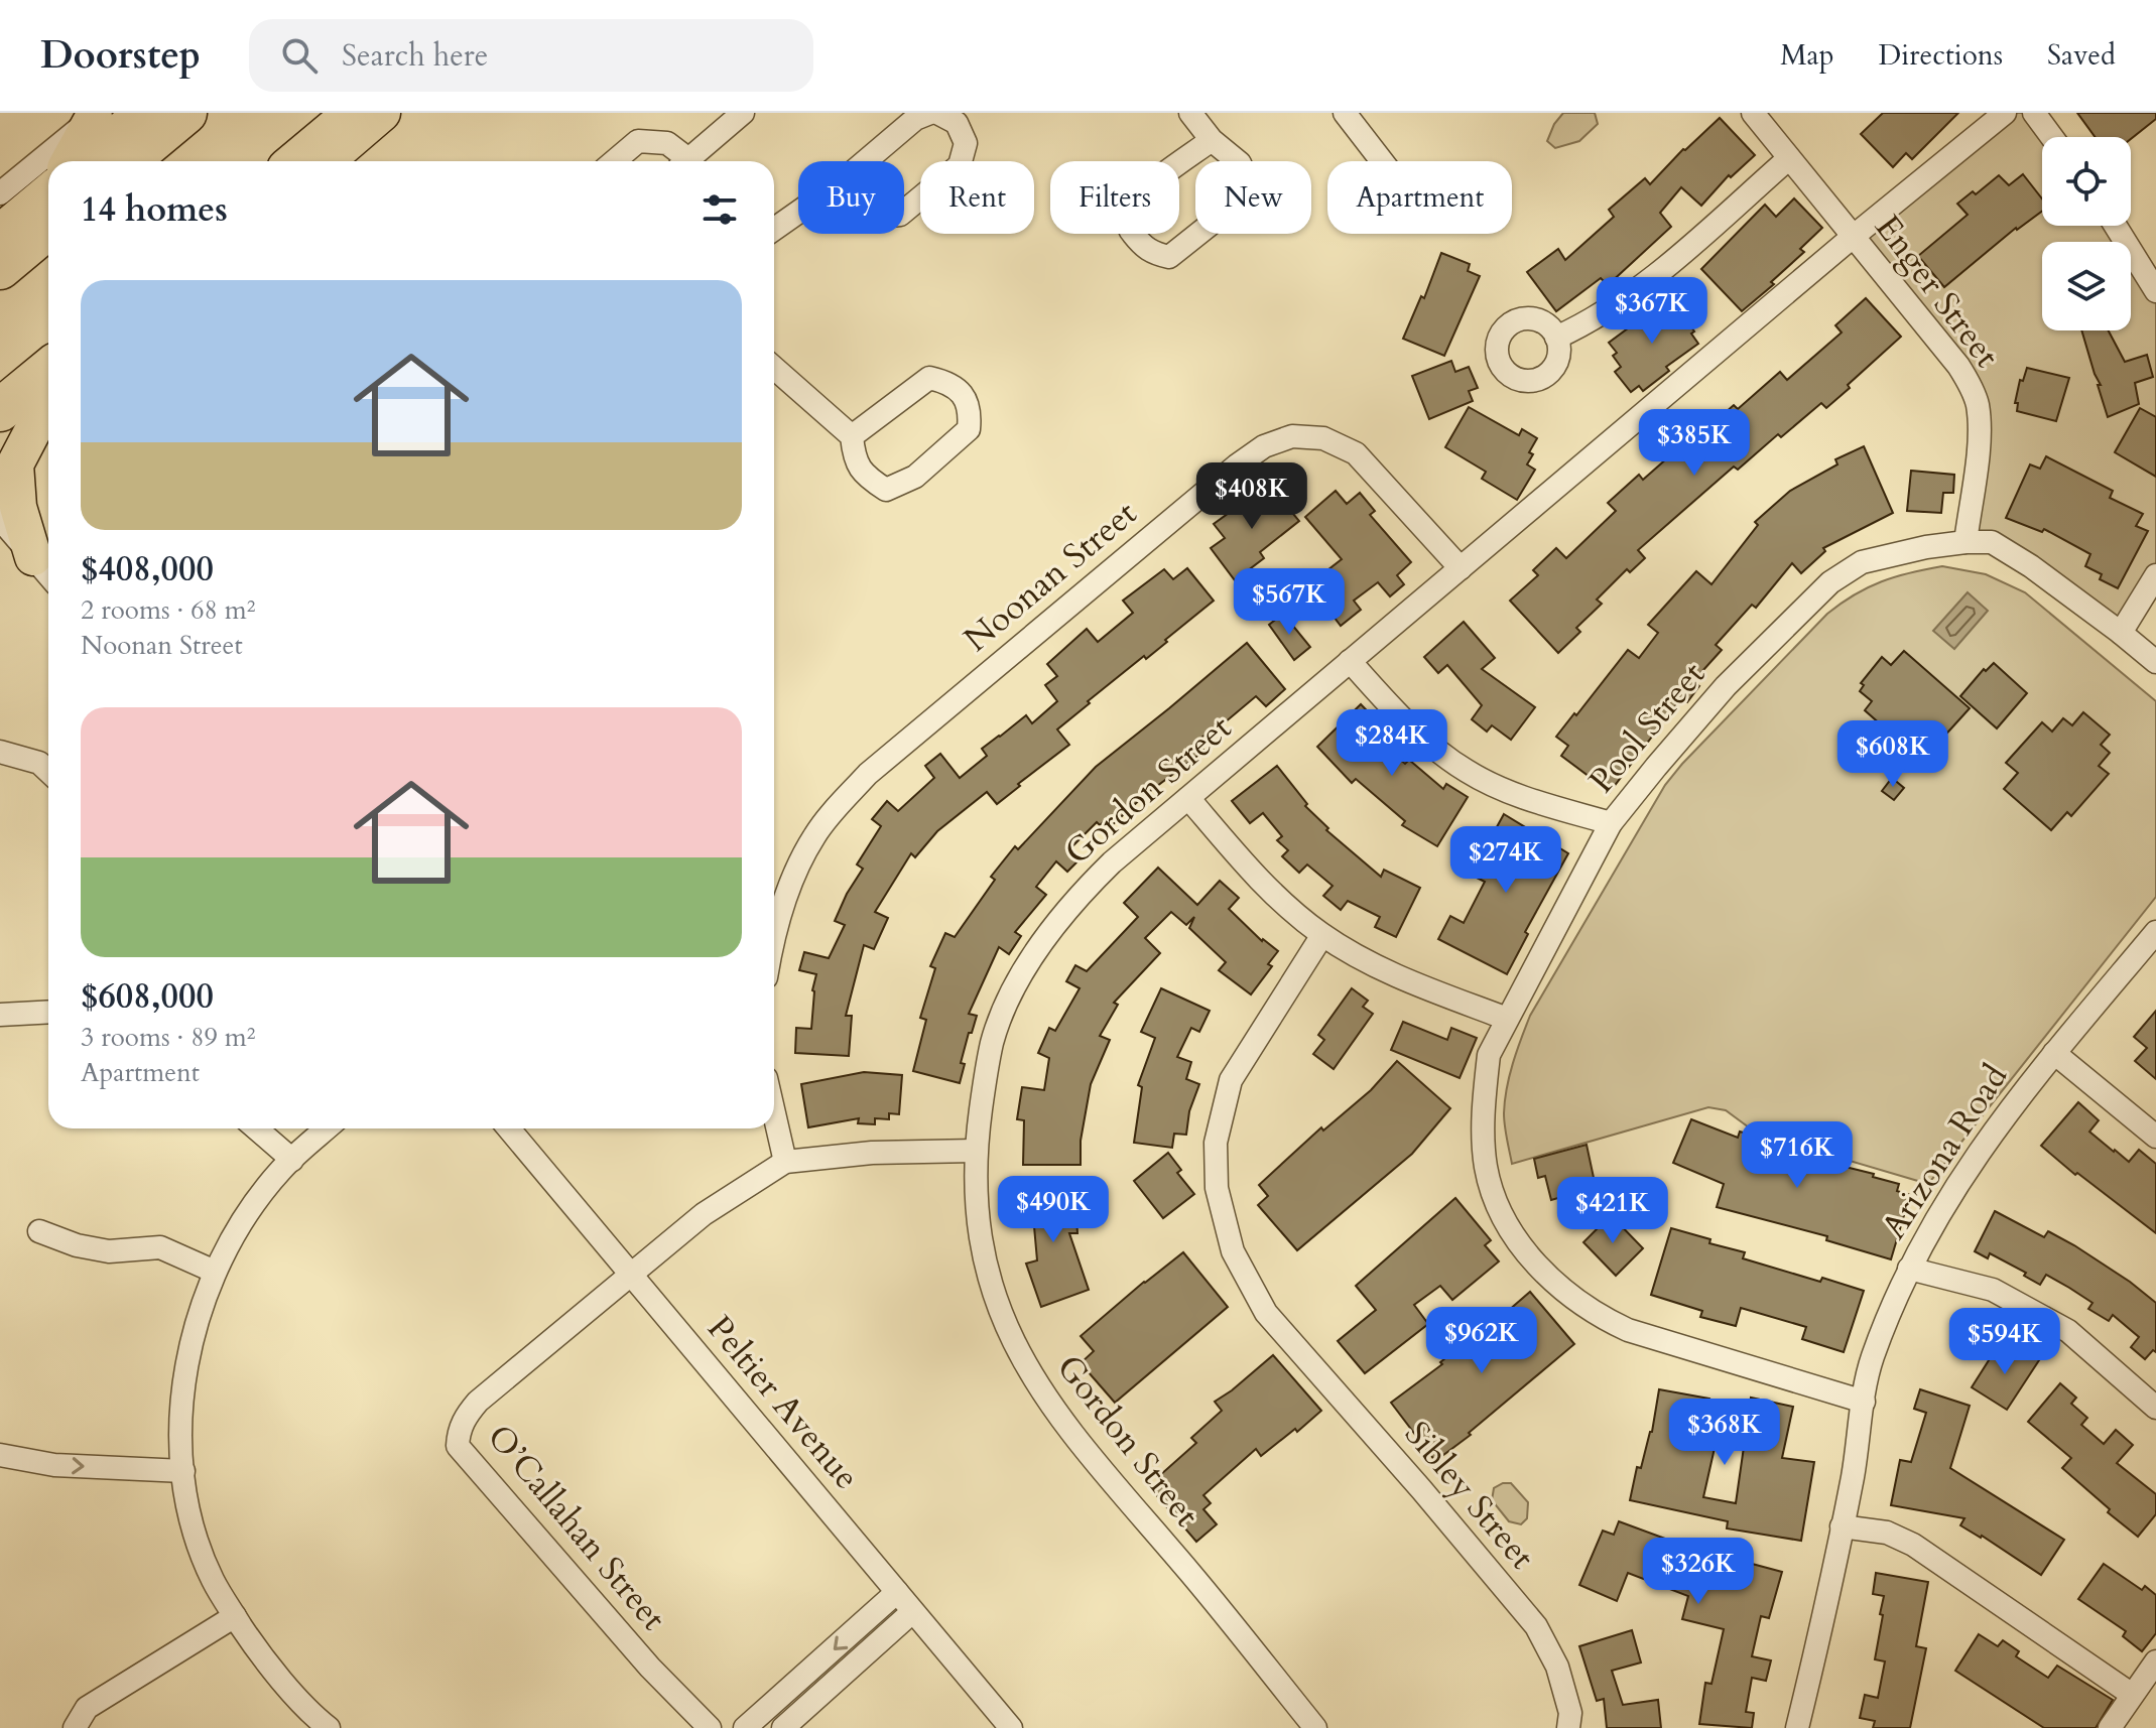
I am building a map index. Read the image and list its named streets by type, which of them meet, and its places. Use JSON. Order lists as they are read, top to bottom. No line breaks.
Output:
{"streets":{"street":["Enger Street","Noonan Street","Pool Street","Gordon Street","Arizona Road","Peltier Avenue","Sibley Street","O’Callahan Street"]},"crossings":[["Enger Street","Pool Street"],["Enger Street","Gordon Street"],["Noonan Street","Gordon Street"],["Pool Street","Arizona Road"],["Peltier Avenue","O’Callahan Street"]],"page":{"header":"Doorstep","search":"Search here","nav":["Map","Directions","Saved"],"chip":["Buy","Rent","Filters","New","Apartment"],"heading":"14 homes","list":[{"name":"$408,000","note":"2 rooms · 68 m² · Noonan Street"},{"name":"$608,000","note":"3 rooms · 89 m² · Apartment"}],"price":["$367K","$385K","$408K","$567K","$284K","$608K","$274K","$716K","$490K","$421K","$962K","$594K","$368K","$326K"]}}
